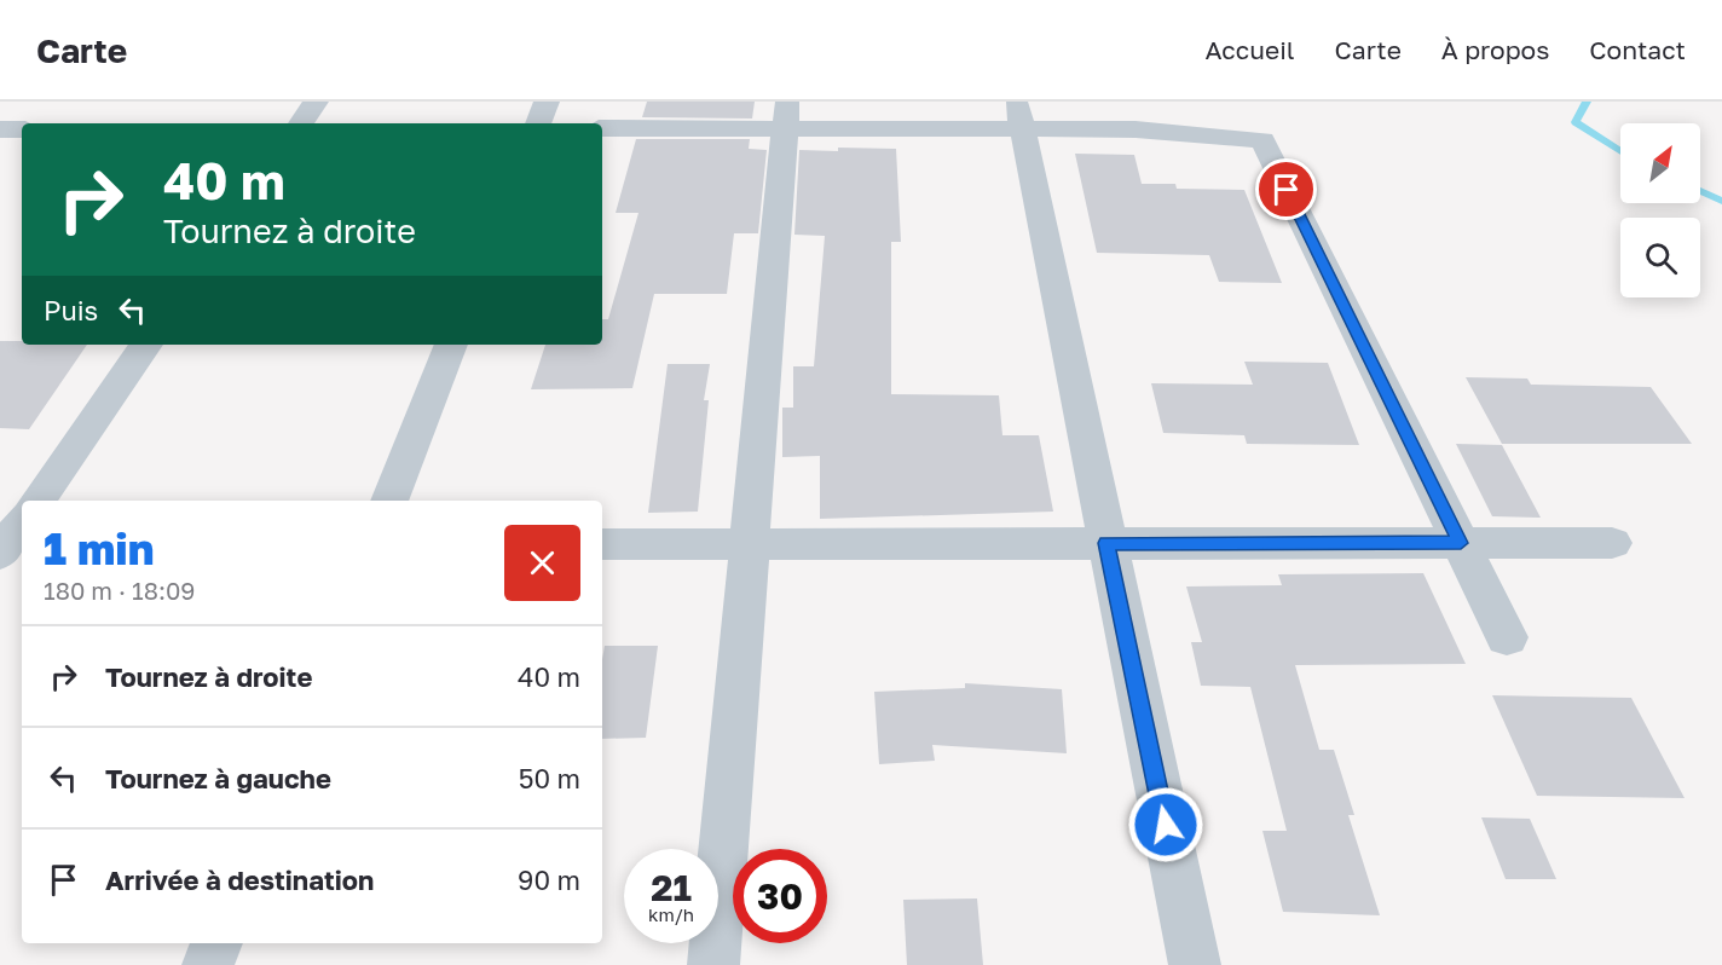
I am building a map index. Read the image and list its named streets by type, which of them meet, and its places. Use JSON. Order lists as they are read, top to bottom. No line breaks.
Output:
{"north":"top right","page":{"header":"Carte","nav":["Accueil","Carte","À propos","Contact"],"turn":["40 m","Tournez à droite"],"then":"Puis","heading":["1 min","180 m · 18:09"],"list":[{"name":"Tournez à droite","value":"40 m"},{"name":"Tournez à gauche","value":"50 m"},{"name":"Arrivée à destination","value":"90 m"}],"speed":"21 km/h","limit":"30"}}
